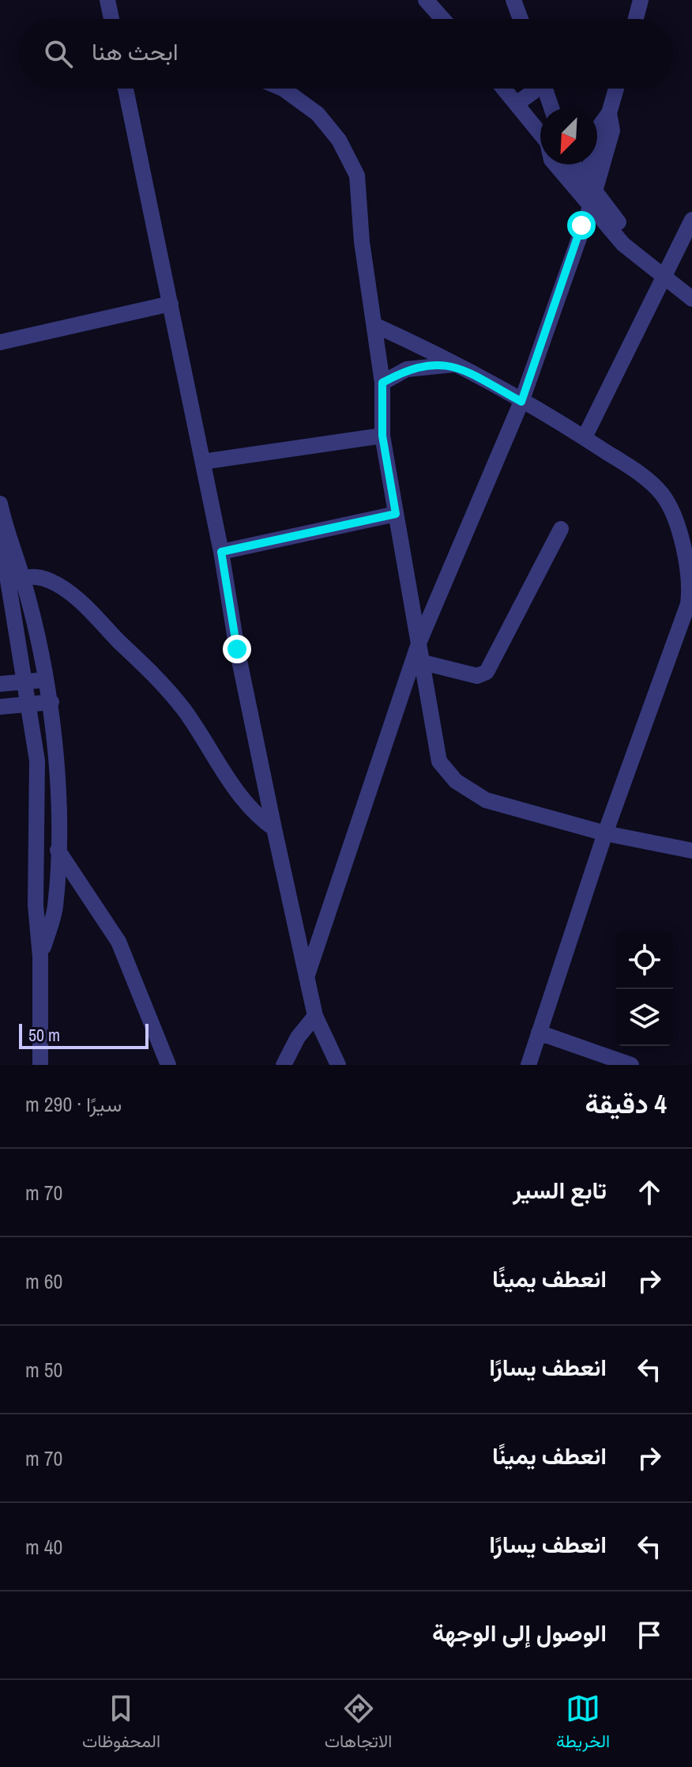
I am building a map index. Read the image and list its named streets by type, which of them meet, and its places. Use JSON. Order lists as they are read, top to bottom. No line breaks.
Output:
{"scale_bar":"50 m","north":"bottom left","page":{"search":"ابحث هنا","scale":"50 m","heading":["4 دقيقة","سيرًا · 290 m"],"list":[["تابع السير","70 m"],["انعطف يمينًا","60 m"],["انعطف يسارًا","50 m"],["انعطف يمينًا","70 m"],["انعطف يسارًا","40 m"],"الوصول إلى الوجهة"],"nav":["الخريطة","الاتجاهات","المحفوظات"]}}
